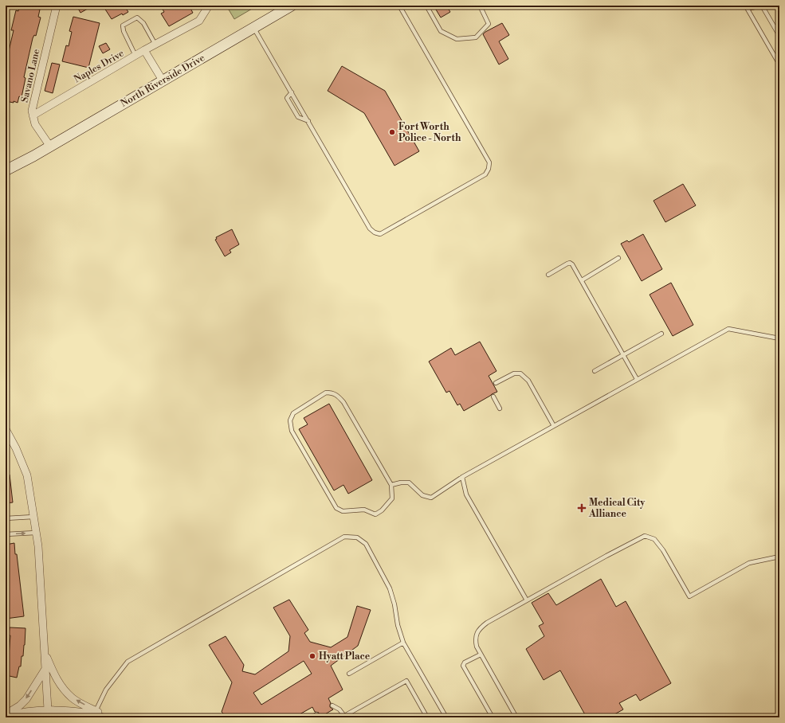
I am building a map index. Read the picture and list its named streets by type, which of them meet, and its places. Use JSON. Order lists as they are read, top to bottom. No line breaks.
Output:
{"streets":{"main road":["North Riverside Drive"],"street":["Naples Drive","Savano Lane"]},"crossings":[["Naples Drive","Savano Lane"],["Savano Lane","North Riverside Drive"]],"places":{"other":["Fort Worth Police - North","Hyatt Place"],"health":["Medical City Alliance"]}}
